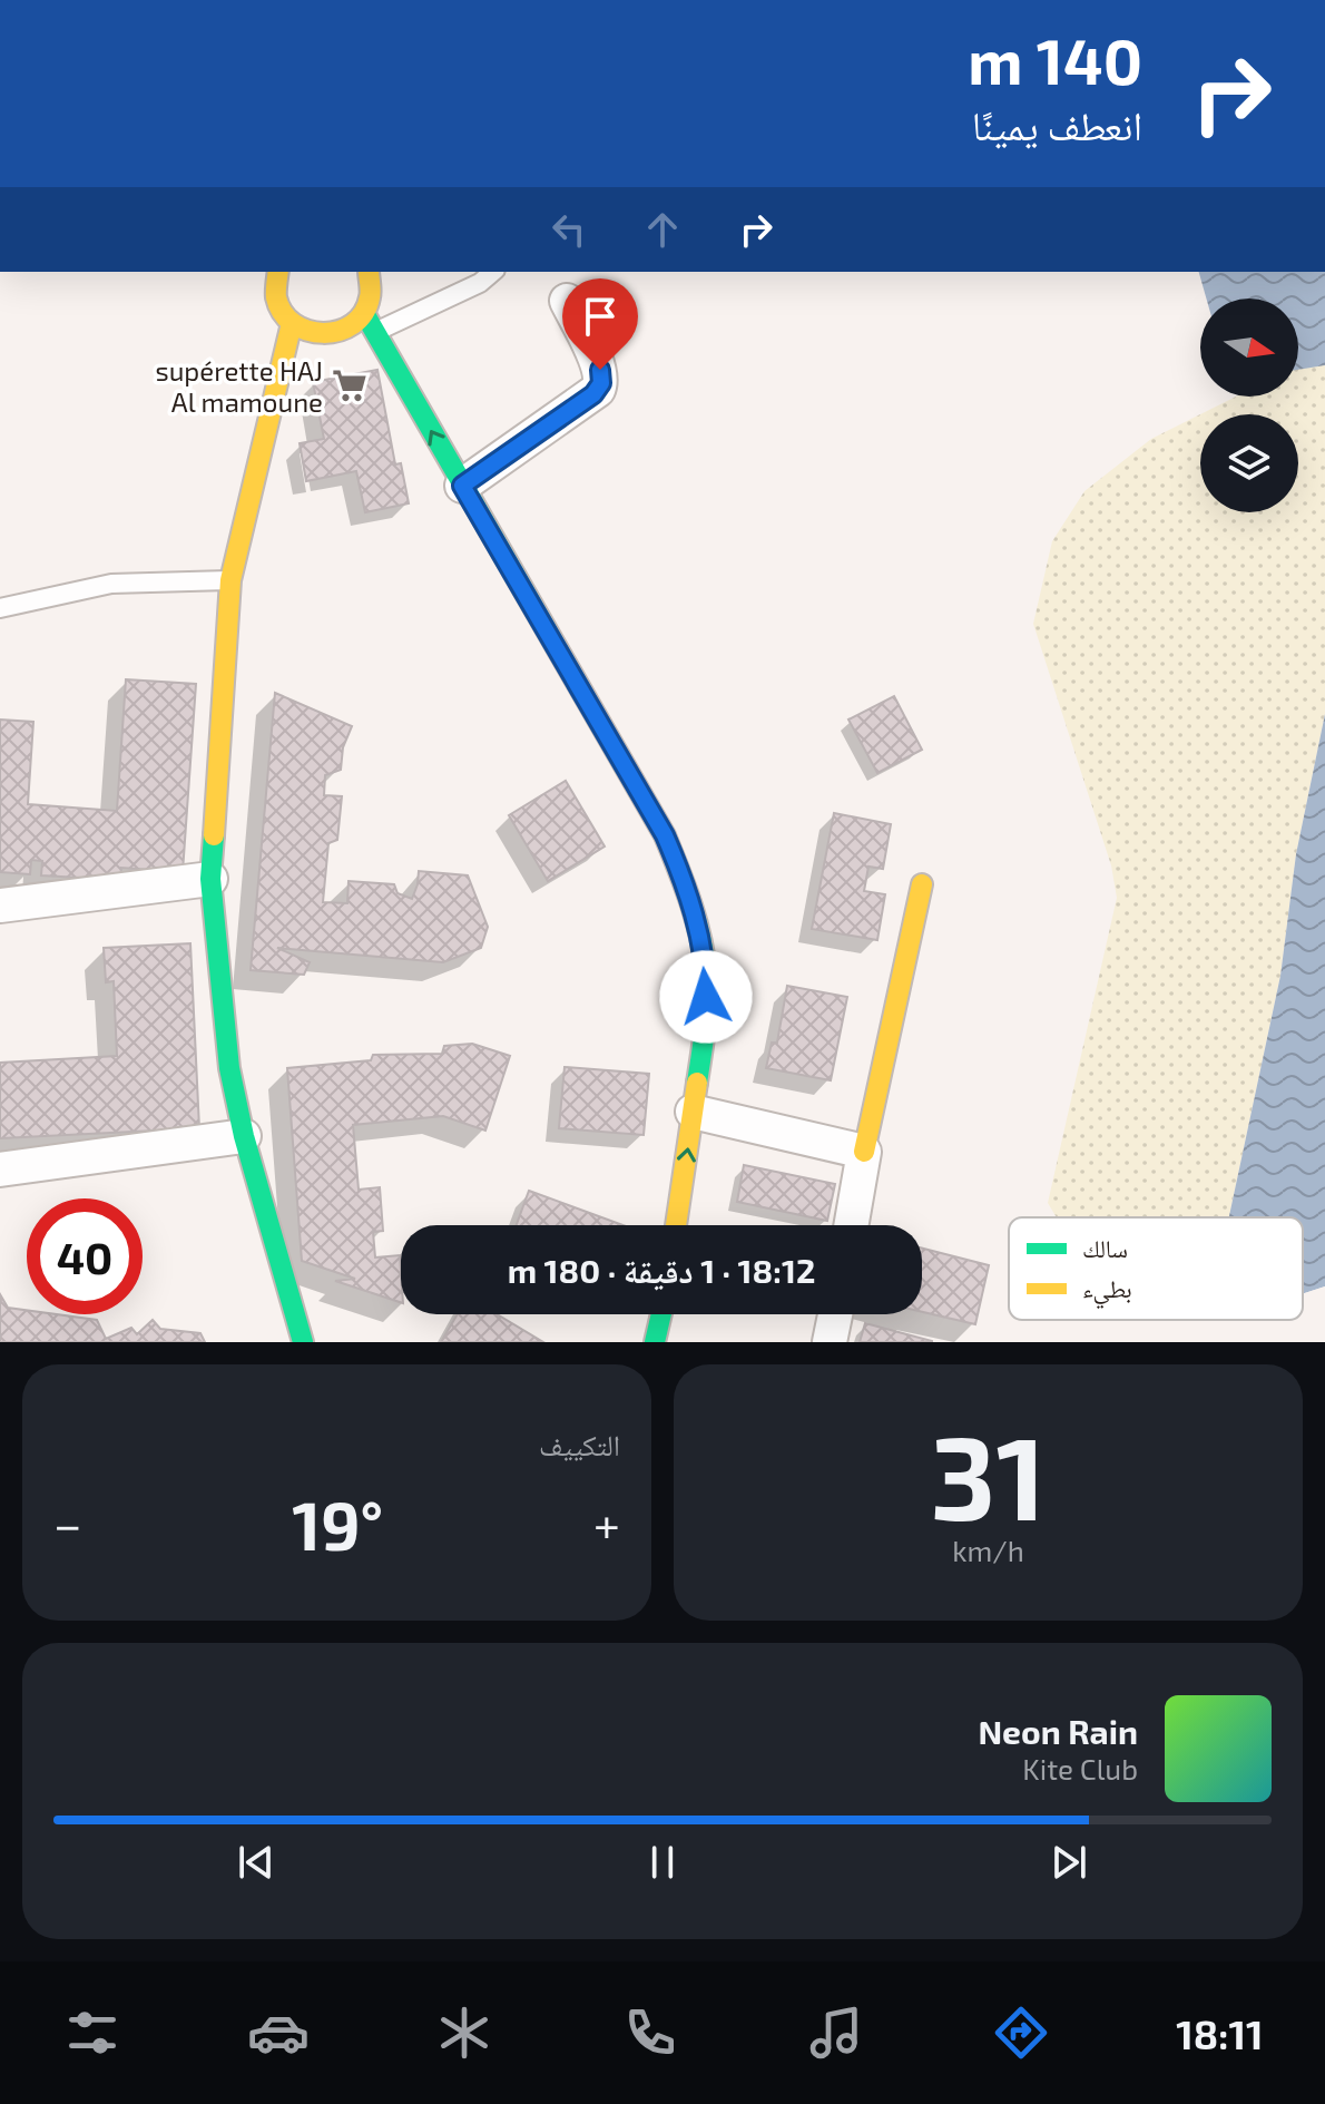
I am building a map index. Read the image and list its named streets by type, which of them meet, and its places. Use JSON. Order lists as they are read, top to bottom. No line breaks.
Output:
{"places":{"supermarket":["supérette HAJ Al mamoune"]},"legend":["سالك","بطيء"],"north":"right","page":{"turn":["140 m","انعطف يمينًا"],"limit":"40","trip":"18:12 · 1 دقيقة · 180 m","tile":[["31","km/h"],"التكييف"],"heat":["−","19°","+"],"song":["Neon Rain","Kite Club"],"tabs":"18:11"}}
